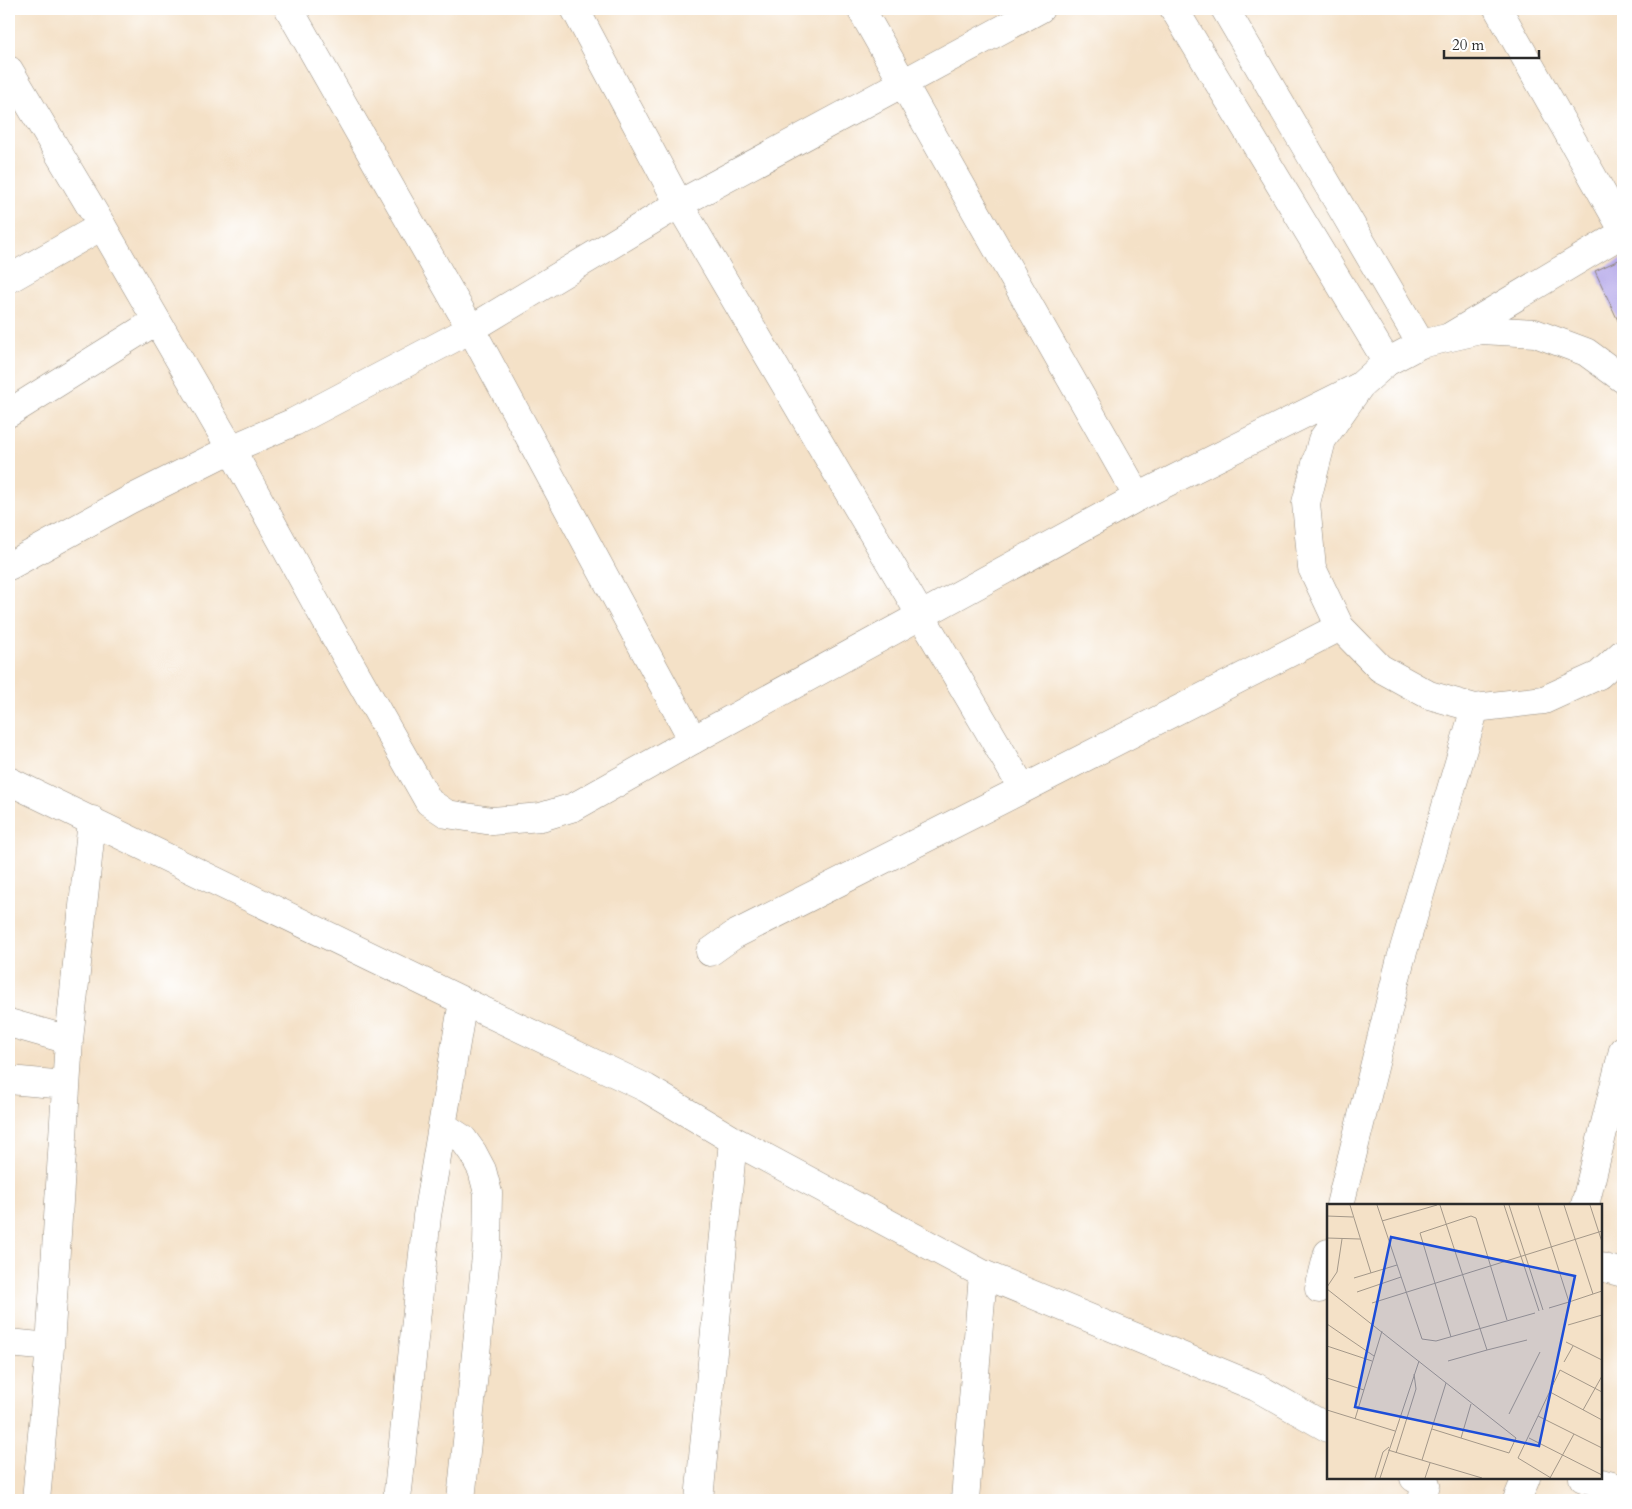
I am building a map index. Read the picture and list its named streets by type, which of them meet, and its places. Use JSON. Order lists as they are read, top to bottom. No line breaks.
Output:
{"scale_bar":"20 m"}
